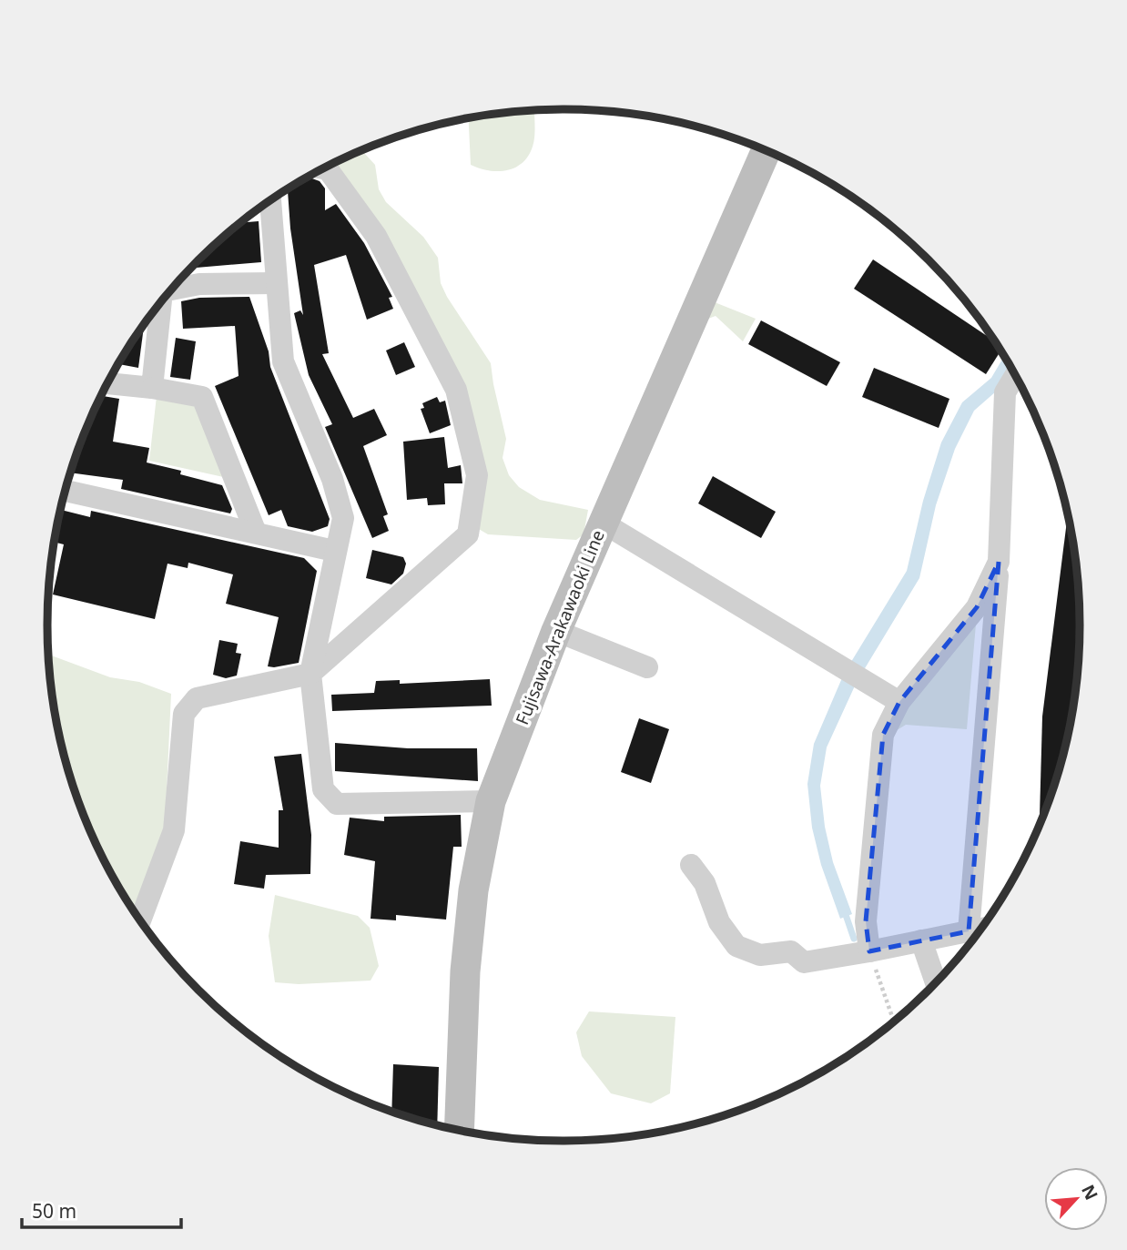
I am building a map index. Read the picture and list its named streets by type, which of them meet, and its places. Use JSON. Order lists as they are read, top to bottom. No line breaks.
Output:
{"streets":{"main road":["Fujisawa-Arakawaoki Line"]},"scale_bar":"50 m","north":"top right"}
